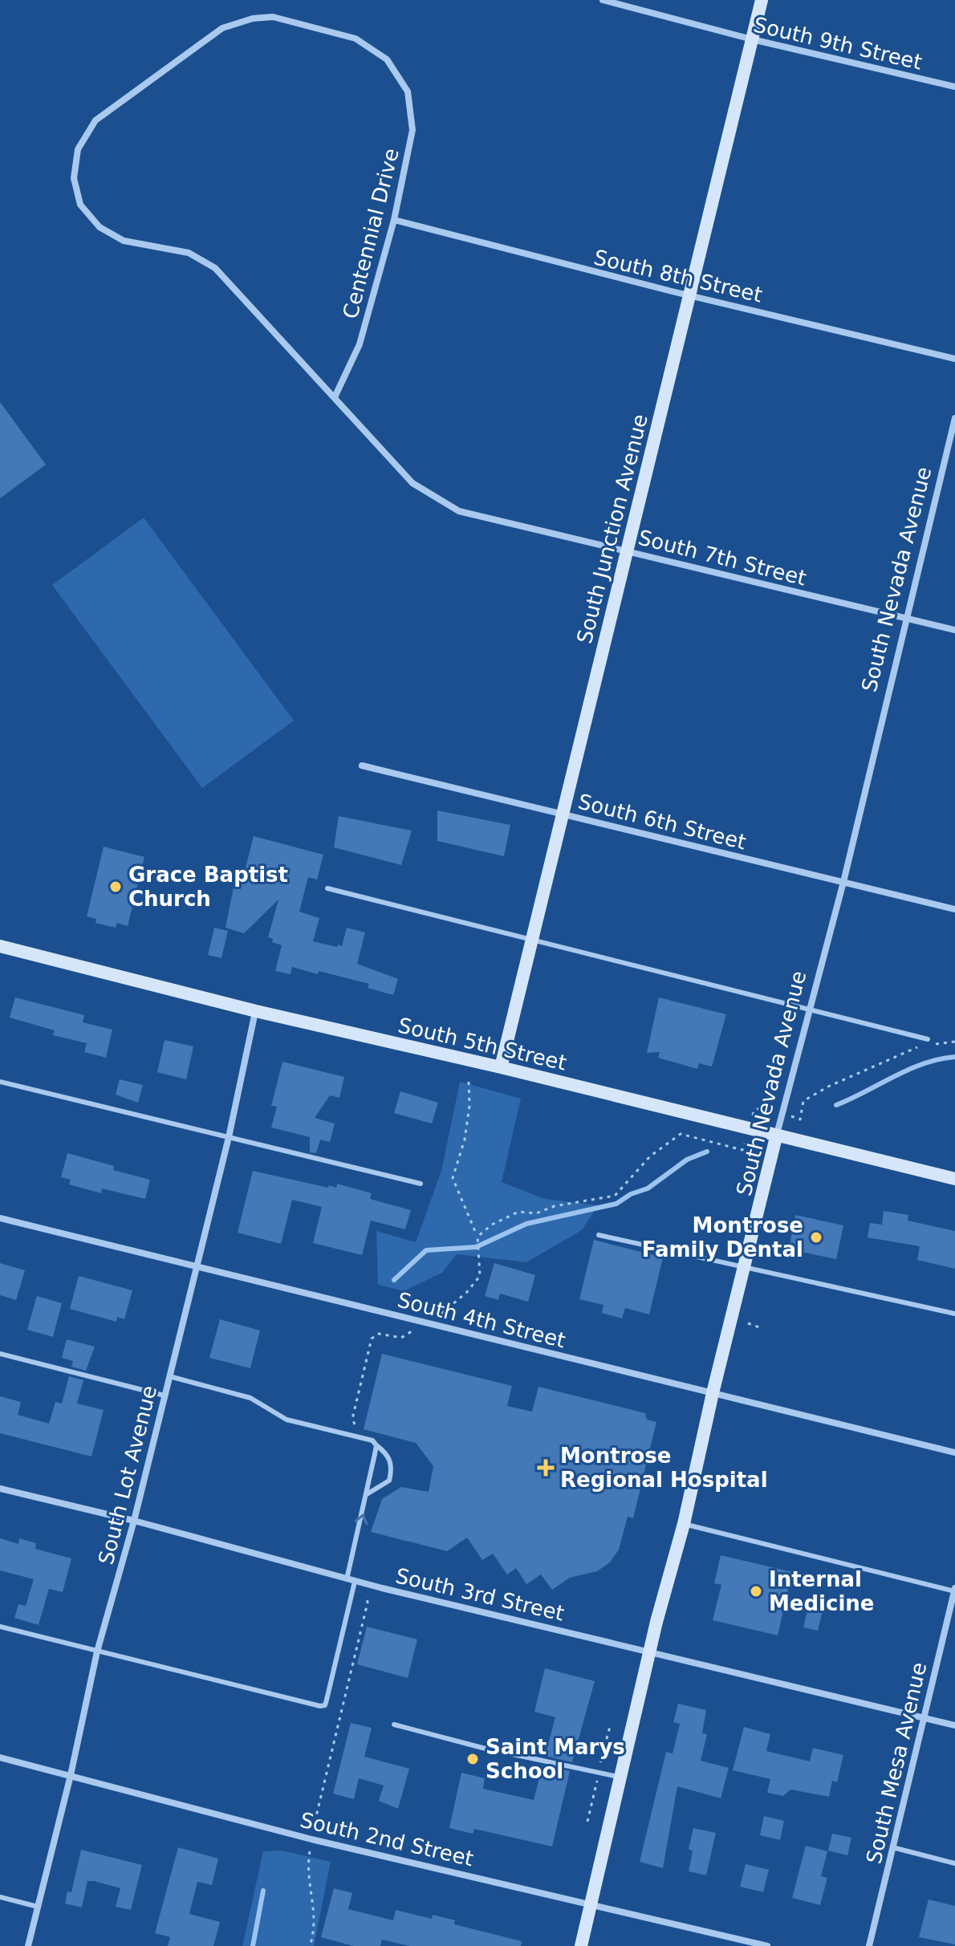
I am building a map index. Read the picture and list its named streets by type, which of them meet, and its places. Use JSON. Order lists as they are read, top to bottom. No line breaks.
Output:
{"streets":{"street":["South 9th Street","Centennial Drive","South 8th Street","South Junction Avenue","South 7th Street","South Nevada Avenue","South 6th Street","South 5th Street","South 4th Street","South Lot Avenue","South 3rd Street","South Mesa Avenue","South 2nd Street"]},"crossings":[["South 9th Street","South Junction Avenue"],["Centennial Drive","South 8th Street"],["Centennial Drive","South 7th Street"],["South 8th Street","South Junction Avenue"],["South Junction Avenue","South 7th Street"],["South Junction Avenue","South 6th Street"],["South Junction Avenue","South 5th Street"],["South 7th Street","South Nevada Avenue"],["South Nevada Avenue","South 6th Street"],["South Nevada Avenue","South 5th Street"],["South Nevada Avenue","South 4th Street"],["South Nevada Avenue","South 3rd Street"],["South Nevada Avenue","South 2nd Street"],["South 5th Street","South Lot Avenue"],["South 4th Street","South Lot Avenue"],["South Lot Avenue","South 3rd Street"],["South Lot Avenue","South 2nd Street"],["South 3rd Street","South Mesa Avenue"]],"places":{"other":["Grace Baptist Church","Montrose Family Dental","Internal Medicine","Saint Marys School"],"health":["Montrose Regional Hospital"]}}
